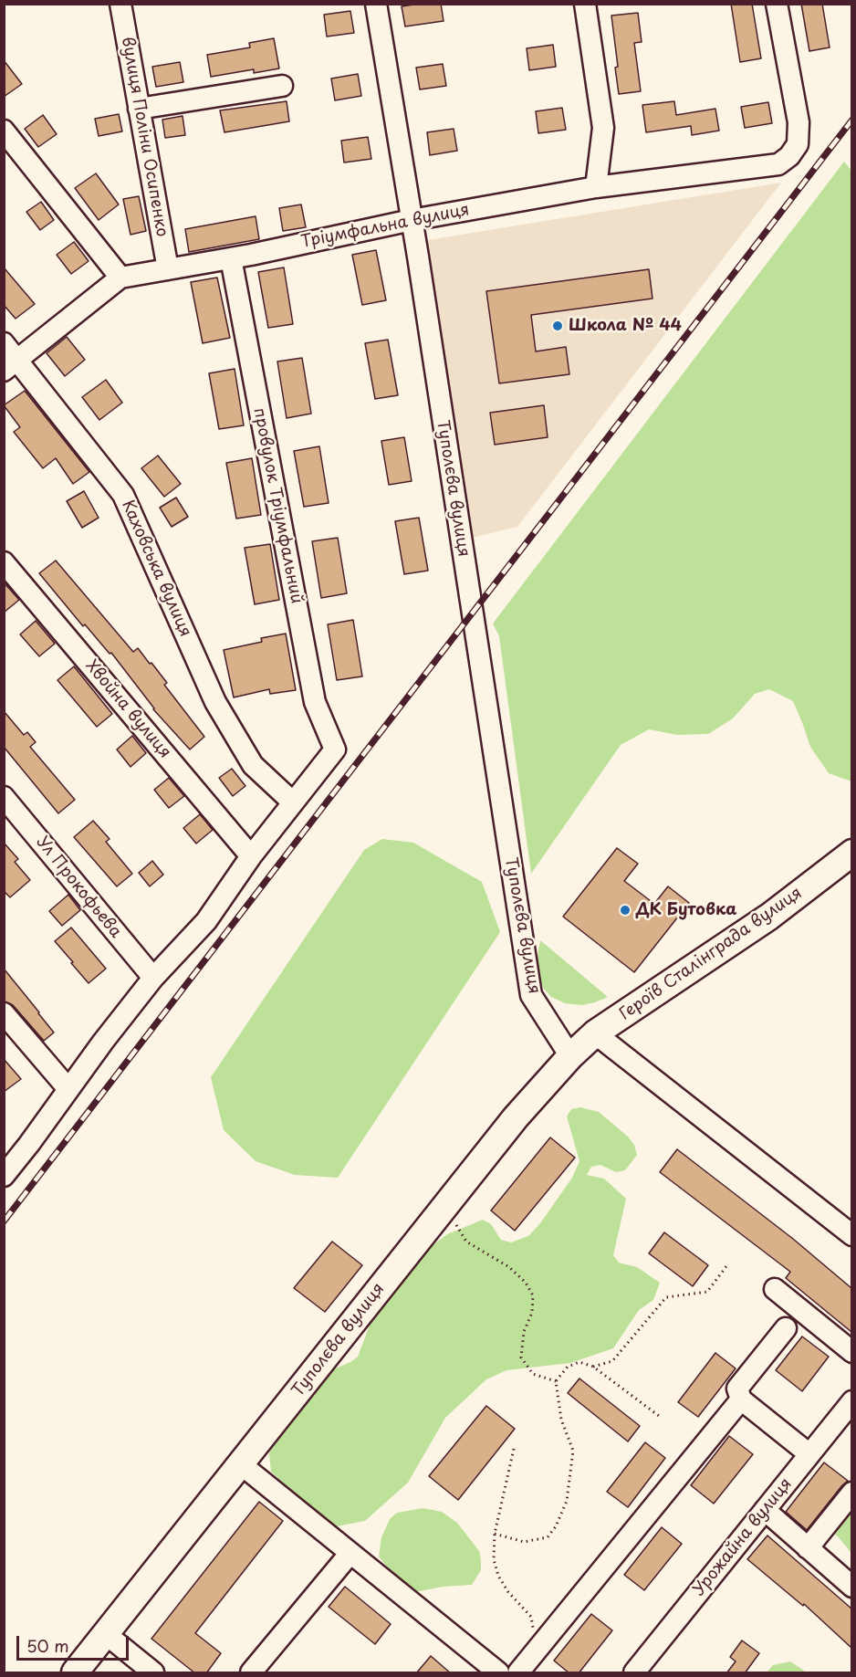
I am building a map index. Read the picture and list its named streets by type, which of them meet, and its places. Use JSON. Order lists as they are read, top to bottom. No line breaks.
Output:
{"streets":{"main road":["Туполєва вулиця","Героїв Сталінграда вулиця"],"street":["вулиця Поліни Осипенко","Тріумфальна вулиця","провулок Тріумфальний","Каховська вулиця","Хвойна вулиця","Ул Прокофьева","Урожайна вулиця"]},"crossings":[["вулиця Поліни Осипенко","Тріумфальна вулиця"],["Тріумфальна вулиця","Туполєва вулиця"],["Тріумфальна вулиця","провулок Тріумфальний"],["Тріумфальна вулиця","Каховська вулиця"],["Туполєва вулиця","Героїв Сталінграда вулиця"],["провулок Тріумфальний","Каховська вулиця"]],"places":["Школа № 44","ДК Бутовка"],"scale_bar":"50 m"}
